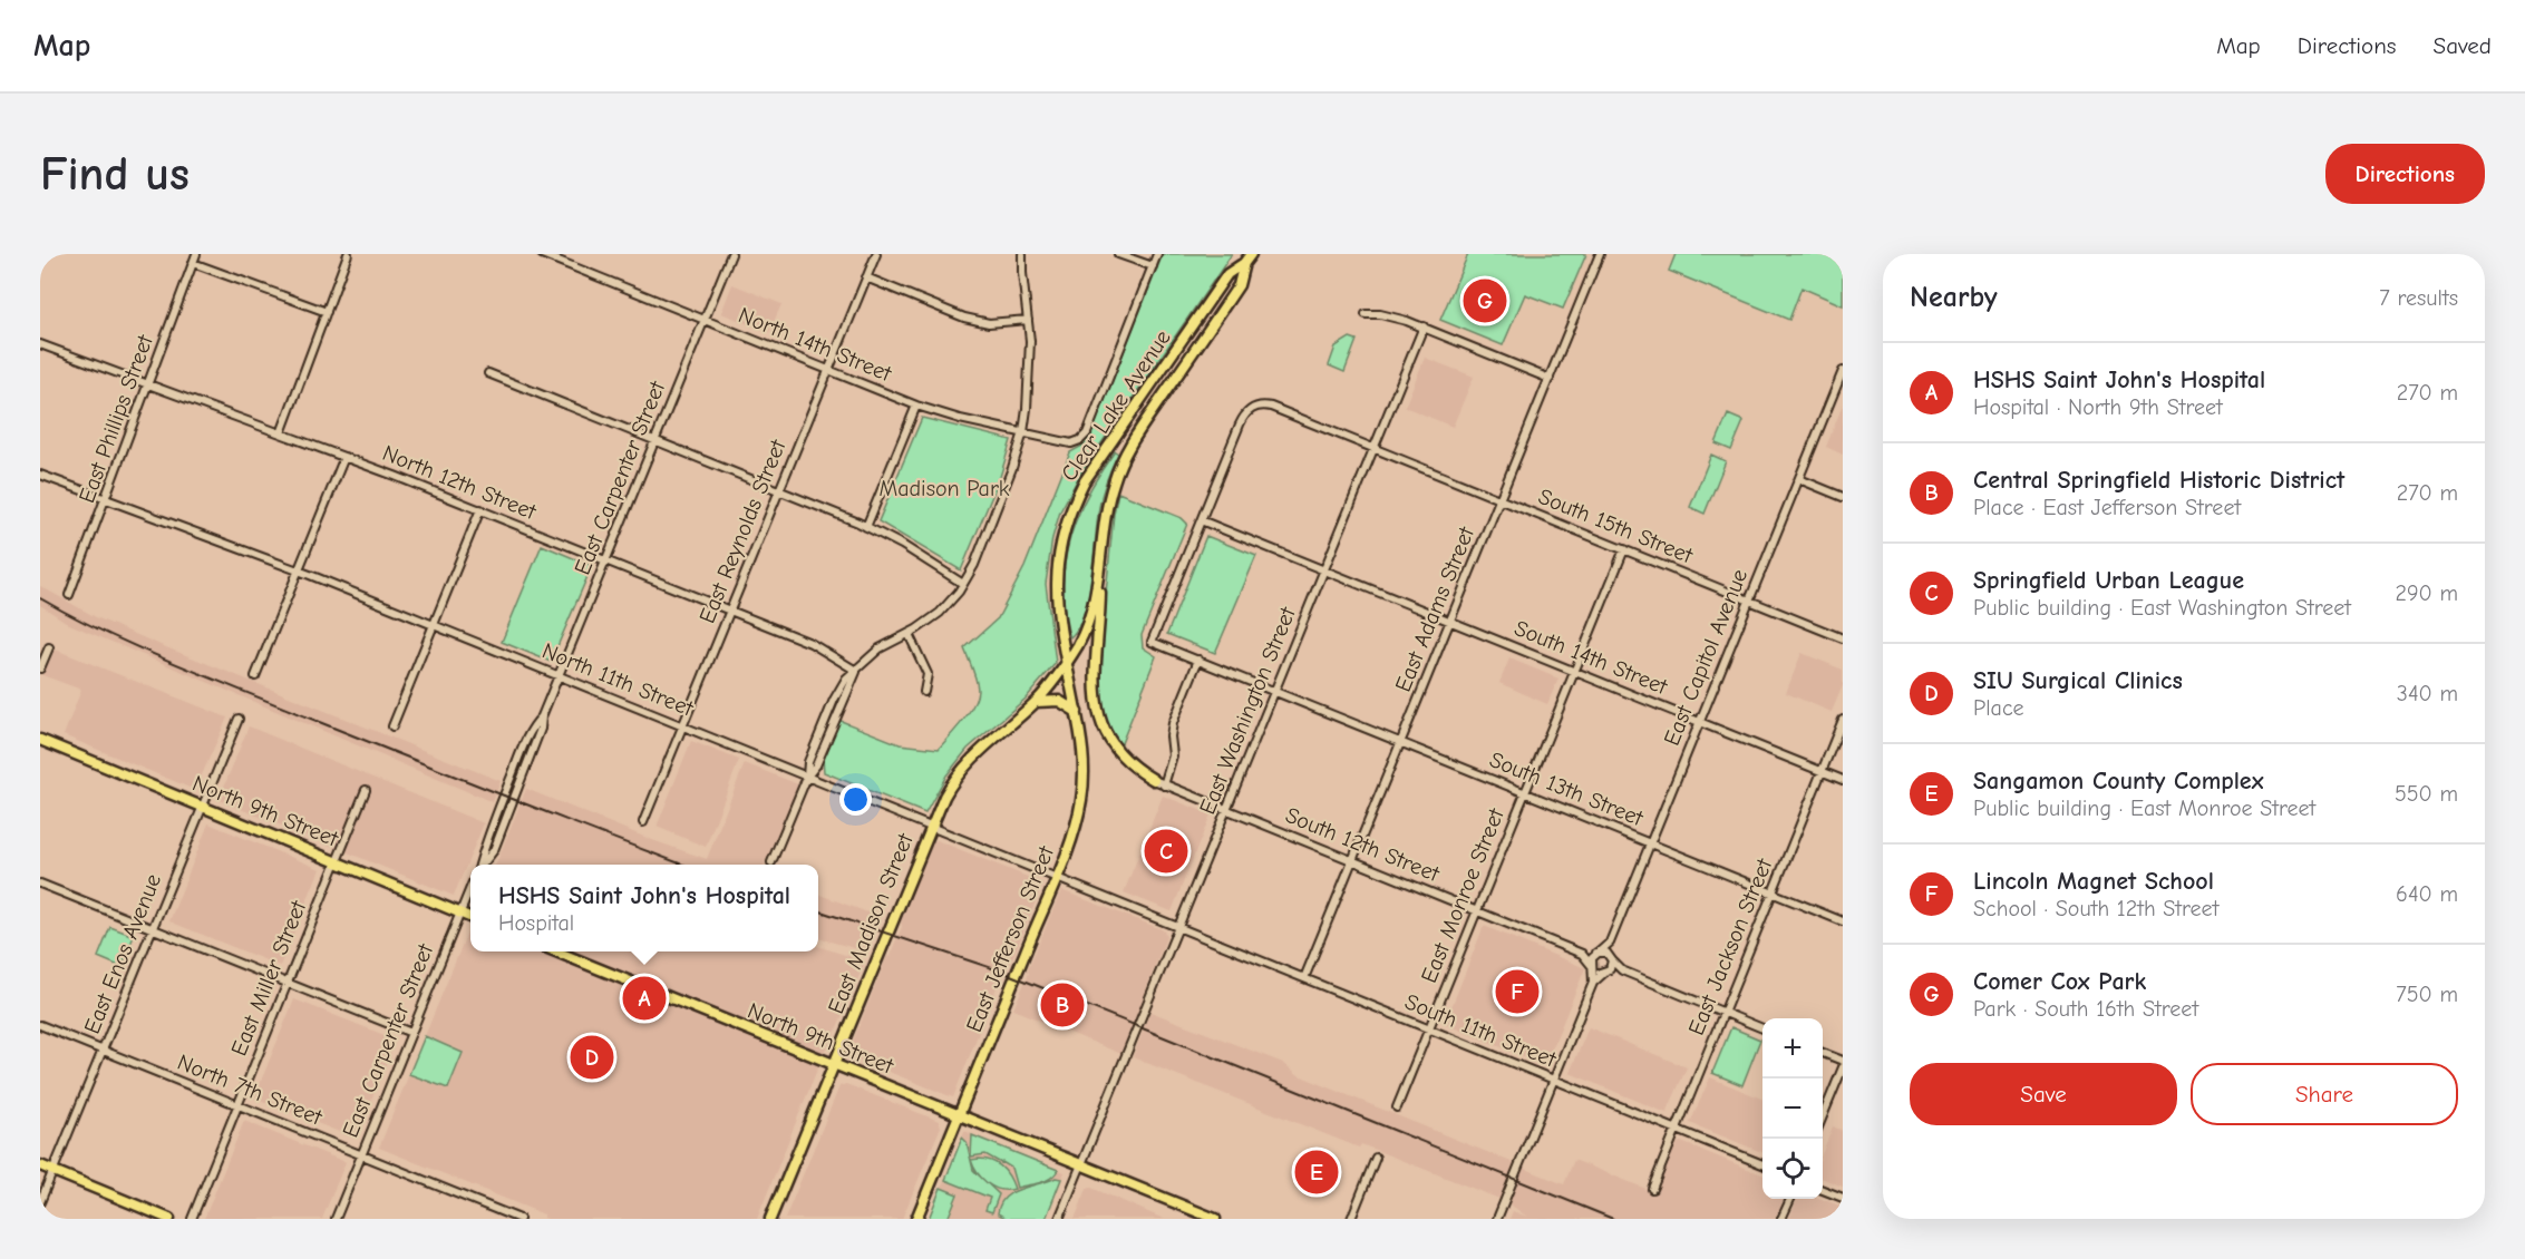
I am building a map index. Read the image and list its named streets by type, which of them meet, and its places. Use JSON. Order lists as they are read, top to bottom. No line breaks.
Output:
{"streets":{"main road":["Clear Lake Avenue","North 9th Street","East Madison Street","East Jefferson Street"],"street":["North 14th Street","East Phillips Street","East Carpenter Street","North 12th Street","South 15th Street","East Reynolds Street","East Adams Street","South 14th Street","East Capitol Avenue","North 11th Street","East Washington Street","South 13th Street","South 12th Street","East Monroe Street","East Jackson Street","East Enos Avenue","East Miller Street","South 11th Street","North 7th Street"]},"crossings":[["North 14th Street","East Carpenter Street"],["North 14th Street","East Reynolds Street"],["Clear Lake Avenue","East Madison Street"],["Clear Lake Avenue","East Jefferson Street"],["East Phillips Street","North 12th Street"],["East Phillips Street","North 11th Street"],["East Carpenter Street","North 12th Street"],["East Carpenter Street","North 11th Street"],["East Carpenter Street","North 9th Street"],["East Carpenter Street","North 7th Street"],["North 12th Street","East Reynolds Street"],["South 15th Street","East Adams Street"],["South 15th Street","East Capitol Avenue"],["South 15th Street","East Washington Street"],["South 15th Street","South 13th Street"],["South 15th Street","East Monroe Street"],["East Reynolds Street","North 11th Street"],["East Adams Street","South 14th Street"],["East Adams Street","South 13th Street"],["East Adams Street","South 12th Street"],["East Adams Street","South 11th Street"],["South 14th Street","East Capitol Avenue"],["South 14th Street","East Washington Street"],["South 14th Street","East Monroe Street"],["South 14th Street","East Jackson Street"],["East Capitol Avenue","South 13th Street"],["North 11th Street","East Washington Street"],["North 11th Street","East Madison Street"],["North 11th Street","East Jefferson Street"],["North 11th Street","South 11th Street"],["East Washington Street","South 13th Street"],["East Washington Street","North 9th Street"],["East Washington Street","South 12th Street"],["East Washington Street","South 11th Street"],["South 13th Street","East Monroe Street"],["South 13th Street","East Jackson Street"],["North 9th Street","East Madison Street"],["North 9th Street","East Jefferson Street"],["North 9th Street","East Enos Avenue"],["North 9th Street","East Miller Street"],["South 12th Street","East Monroe Street"],["East Monroe Street","South 11th Street"],["East Madison Street","East Jefferson Street"],["East Jackson Street","South 11th Street"],["East Enos Avenue","North 7th Street"],["East Miller Street","North 7th Street"]],"parks":["Madison Park"],"page":{"header":"Map","nav":["Map","Directions","Saved"],"buttons":["Directions",["Save","Share"]],"title":"Find us","heading":["Nearby","7 results"],"pins":["G","C","F","A","B","D","E"],"list":[{"mark":"A","name":"HSHS Saint John's Hospital","note":"Hospital · North 9th Street","value":"270 m"},{"mark":"B","name":"Central Springfield Historic District","note":"Place · East Jefferson Street","value":"270 m"},{"mark":"C","name":"Springfield Urban League","note":"Public building · East Washington Street","value":"290 m"},{"mark":"D","name":"SIU Surgical Clinics","note":"Place","value":"340 m"},{"mark":"E","name":"Sangamon County Complex","note":"Public building · East Monroe Street","value":"550 m"},{"mark":"F","name":"Lincoln Magnet School","note":"School · South 12th Street","value":"640 m"},{"mark":"G","name":"Comer Cox Park","note":"Park · South 16th Street","value":"750 m"}],"popup":["HSHS Saint John's Hospital","Hospital"],"map_buttons":["+","−"]}}
